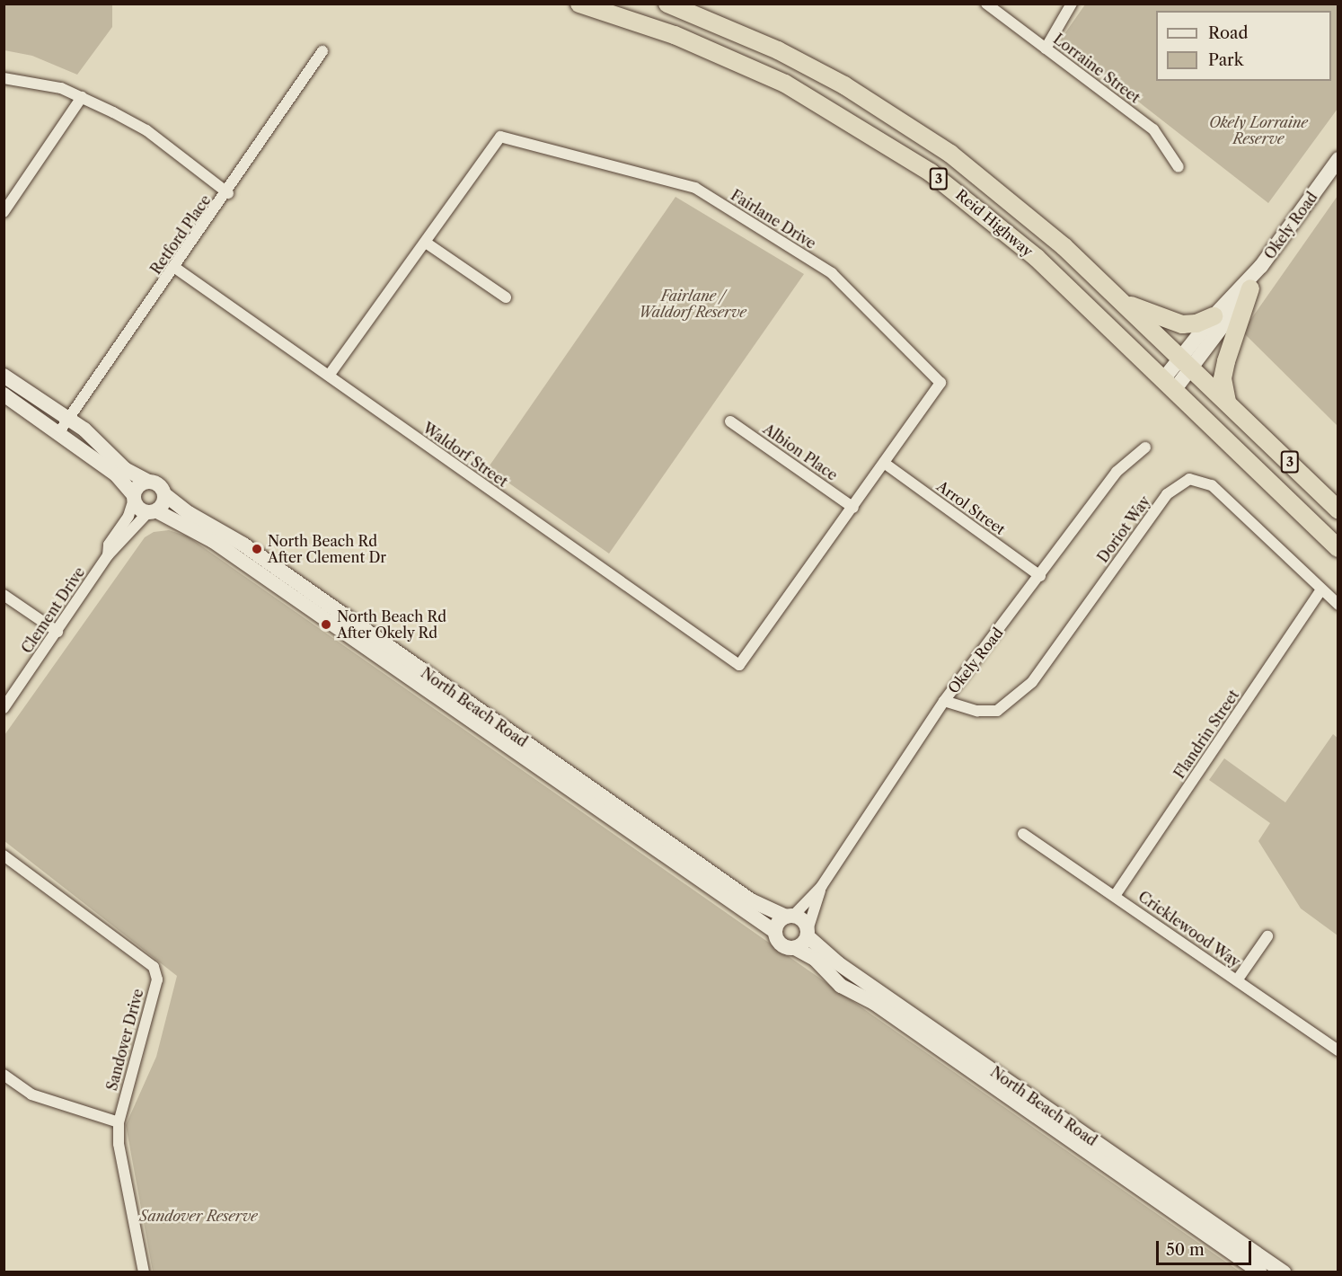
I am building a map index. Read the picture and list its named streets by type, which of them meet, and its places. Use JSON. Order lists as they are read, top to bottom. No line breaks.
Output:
{"streets":{"highway":["3","Reid Highway"],"main road":["Okely Road","North Beach Road"],"street":["Lorraine Street","Fairlane Drive","Retford Place","Albion Place","Waldorf Street","Arrol Street","Doriot Way","Clement Drive","Flandrin Street","Cricklewood Way","Sandover Drive"]},"crossings":[["Fairlane Drive","Albion Place"],["Fairlane Drive","Waldorf Street"],["Fairlane Drive","Arrol Street"],["Reid Highway","Okely Road"],["Okely Road","Arrol Street"],["Okely Road","Doriot Way"],["Okely Road","North Beach Road"],["Retford Place","Waldorf Street"],["Doriot Way","Flandrin Street"],["Clement Drive","North Beach Road"],["Flandrin Street","Cricklewood Way"]],"parks":["Okely Lorraine Reserve","Fairlane / Waldorf Reserve","Sandover Reserve"],"places":["North Beach Rd After Clement Dr","North Beach Rd After Okely Rd"],"legend":["Road","Park"],"scale_bar":"50 m"}
